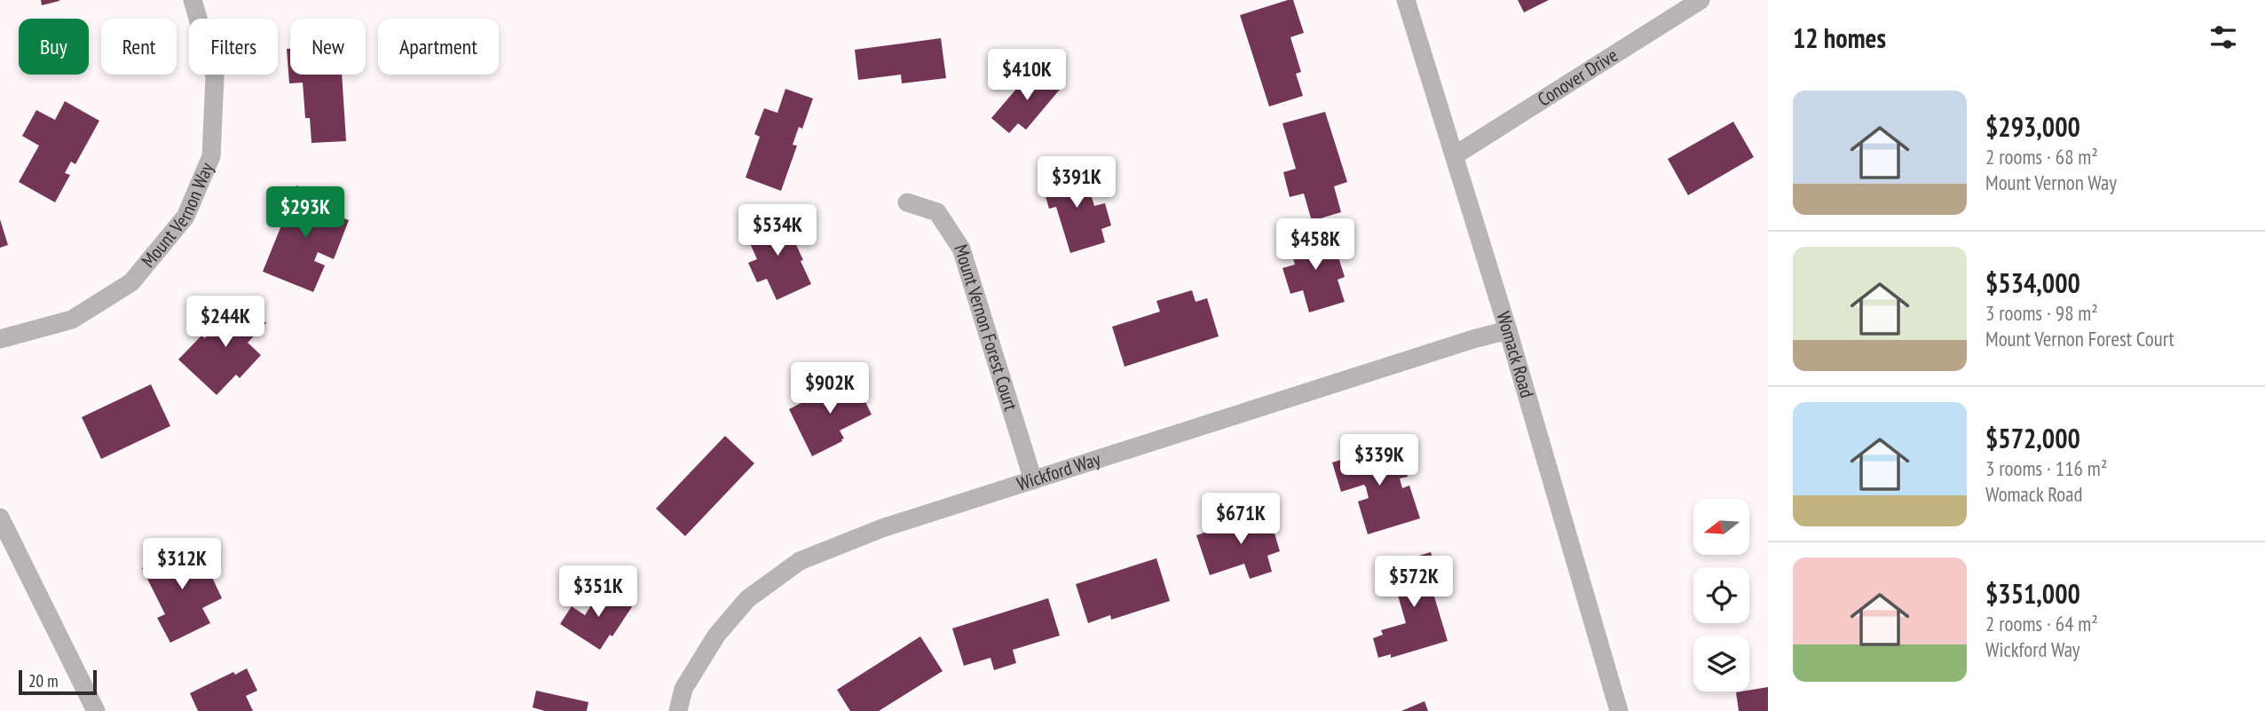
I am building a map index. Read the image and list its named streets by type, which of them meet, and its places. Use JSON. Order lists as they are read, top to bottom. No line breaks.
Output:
{"streets":{"street":["Conover Drive","Mount Vernon Way","Mount Vernon Forest Court","Womack Road","Wickford Way"]},"crossings":[["Conover Drive","Womack Road"],["Mount Vernon Forest Court","Wickford Way"],["Womack Road","Wickford Way"]],"scale_bar":"20 m","north":"left","page":{"heading":"12 homes","chip":["Buy","Rent","Filters","New","Apartment"],"price":["$410K","$391K","$293K","$534K","$458K","$244K","$902K","$339K","$671K","$312K","$572K","$351K"],"list":[{"name":"$293,000","note":"2 rooms · 68 m² · Mount Vernon Way"},{"name":"$534,000","note":"3 rooms · 98 m² · Mount Vernon Forest Court"},{"name":"$572,000","note":"3 rooms · 116 m² · Womack Road"},{"name":"$351,000","note":"2 rooms · 64 m² · Wickford Way"}],"scale":"20 m"}}
